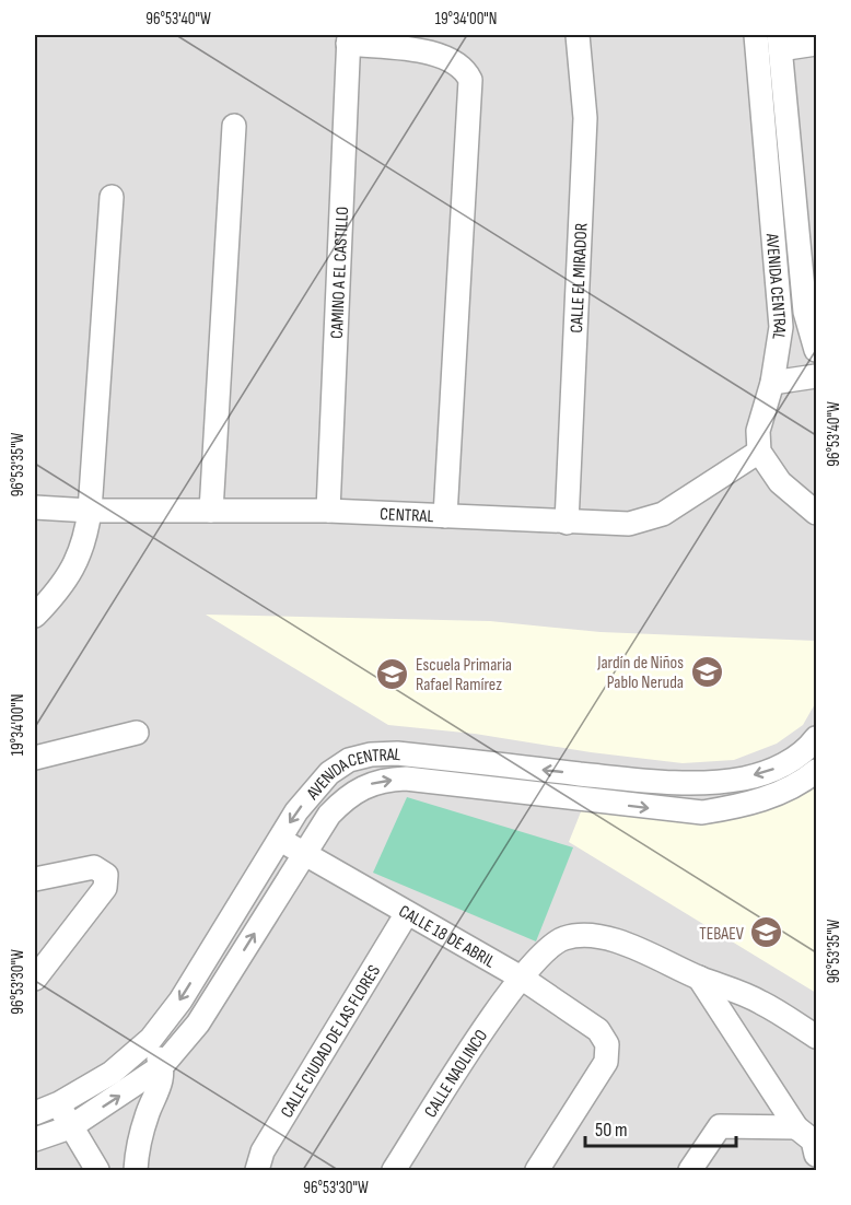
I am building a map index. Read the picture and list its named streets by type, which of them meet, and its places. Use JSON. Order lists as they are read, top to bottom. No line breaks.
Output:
{"streets":{"street":["CAMINO A EL CASTILLO","CALLE EL MIRADOR","AVENIDA CENTRAL","CENTRAL","CALLE 18 DE ABRIL","CALLE CIUDAD DE LAS FLORES","CALLE NAOLINCO"]},"crossings":[["CAMINO A EL CASTILLO","CENTRAL"],["CALLE EL MIRADOR","CENTRAL"],["AVENIDA CENTRAL","CENTRAL"],["AVENIDA CENTRAL","CALLE 18 DE ABRIL"],["CALLE 18 DE ABRIL","CALLE CIUDAD DE LAS FLORES"],["CALLE 18 DE ABRIL","CALLE NAOLINCO"]],"places":{"school or university":["Jardín de Niños Pablo Neruda","Escuela Primaria Rafael Ramírez","TEBAEV"]},"scale_bar":"50 m","coordinates":["96°53'40\"W","19°34'00\"N","96°53'35\"W","96°53'30\"W"]}
